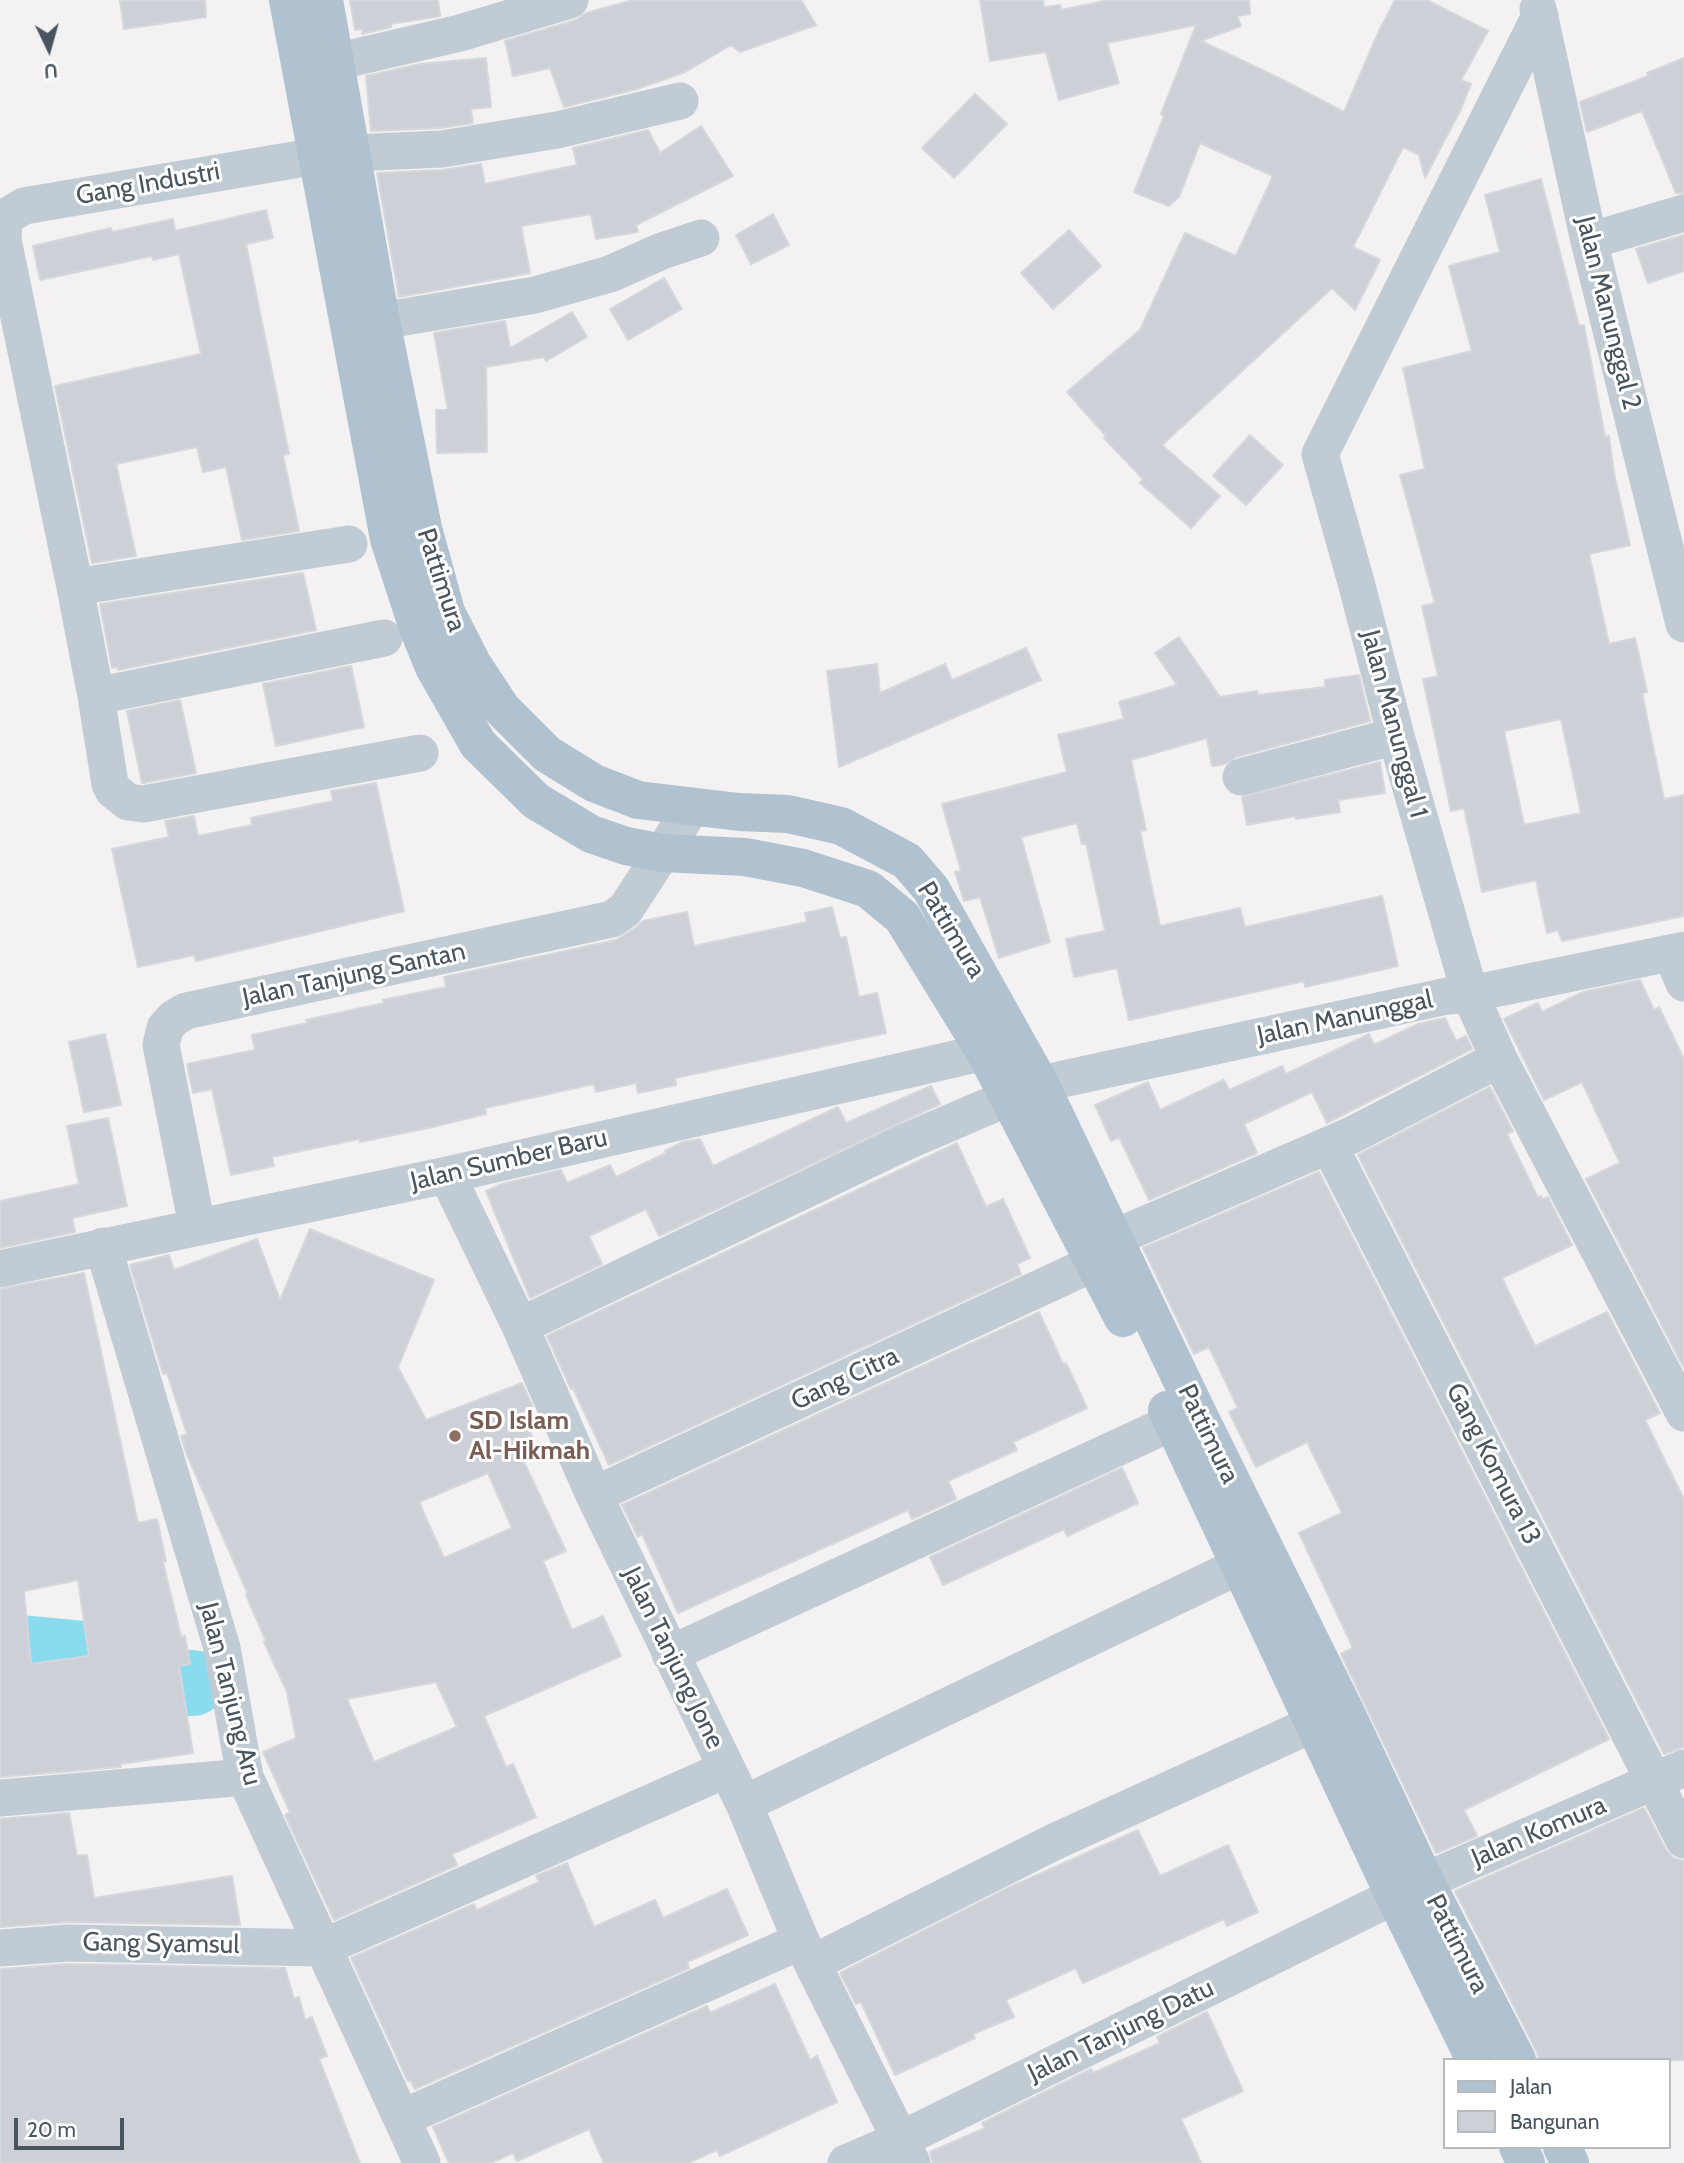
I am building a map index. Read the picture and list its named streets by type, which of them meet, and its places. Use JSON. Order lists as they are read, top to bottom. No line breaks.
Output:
{"streets":{"main road":["Pattimura"],"street":["Gang Industri","Jalan Manunggal 2","Jalan Manunggal 1","Jalan Tanjung Santan","Jalan Manunggal","Jalan Sumber Baru","Gang Citra","Gang Komura 13","Jalan Tanjung Jone","Jalan Tanjung Aru","Jalan Komura","Gang Syamsul","Jalan Tanjung Datu"]},"crossings":[["Gang Industri","Pattimura"],["Jalan Manunggal 2","Jalan Manunggal 1"],["Pattimura","Jalan Tanjung Santan"],["Pattimura","Jalan Manunggal"],["Pattimura","Jalan Sumber Baru"],["Pattimura","Gang Citra"],["Pattimura","Jalan Komura"],["Pattimura","Jalan Tanjung Datu"],["Jalan Manunggal 1","Jalan Manunggal"],["Jalan Manunggal 1","Gang Citra"],["Jalan Tanjung Santan","Jalan Sumber Baru"],["Jalan Manunggal","Jalan Tanjung Jone"],["Jalan Sumber Baru","Jalan Tanjung Jone"],["Jalan Sumber Baru","Jalan Tanjung Aru"],["Gang Citra","Gang Komura 13"],["Gang Citra","Jalan Tanjung Jone"],["Gang Komura 13","Jalan Komura"],["Jalan Tanjung Jone","Jalan Tanjung Datu"],["Jalan Tanjung Aru","Gang Syamsul"],["Jalan Komura","Jalan Tanjung Datu"]],"places":["SD Islam Al-Hikmah"],"legend":["Jalan","Bangunan"],"scale_bar":"20 m","north":"bottom"}
